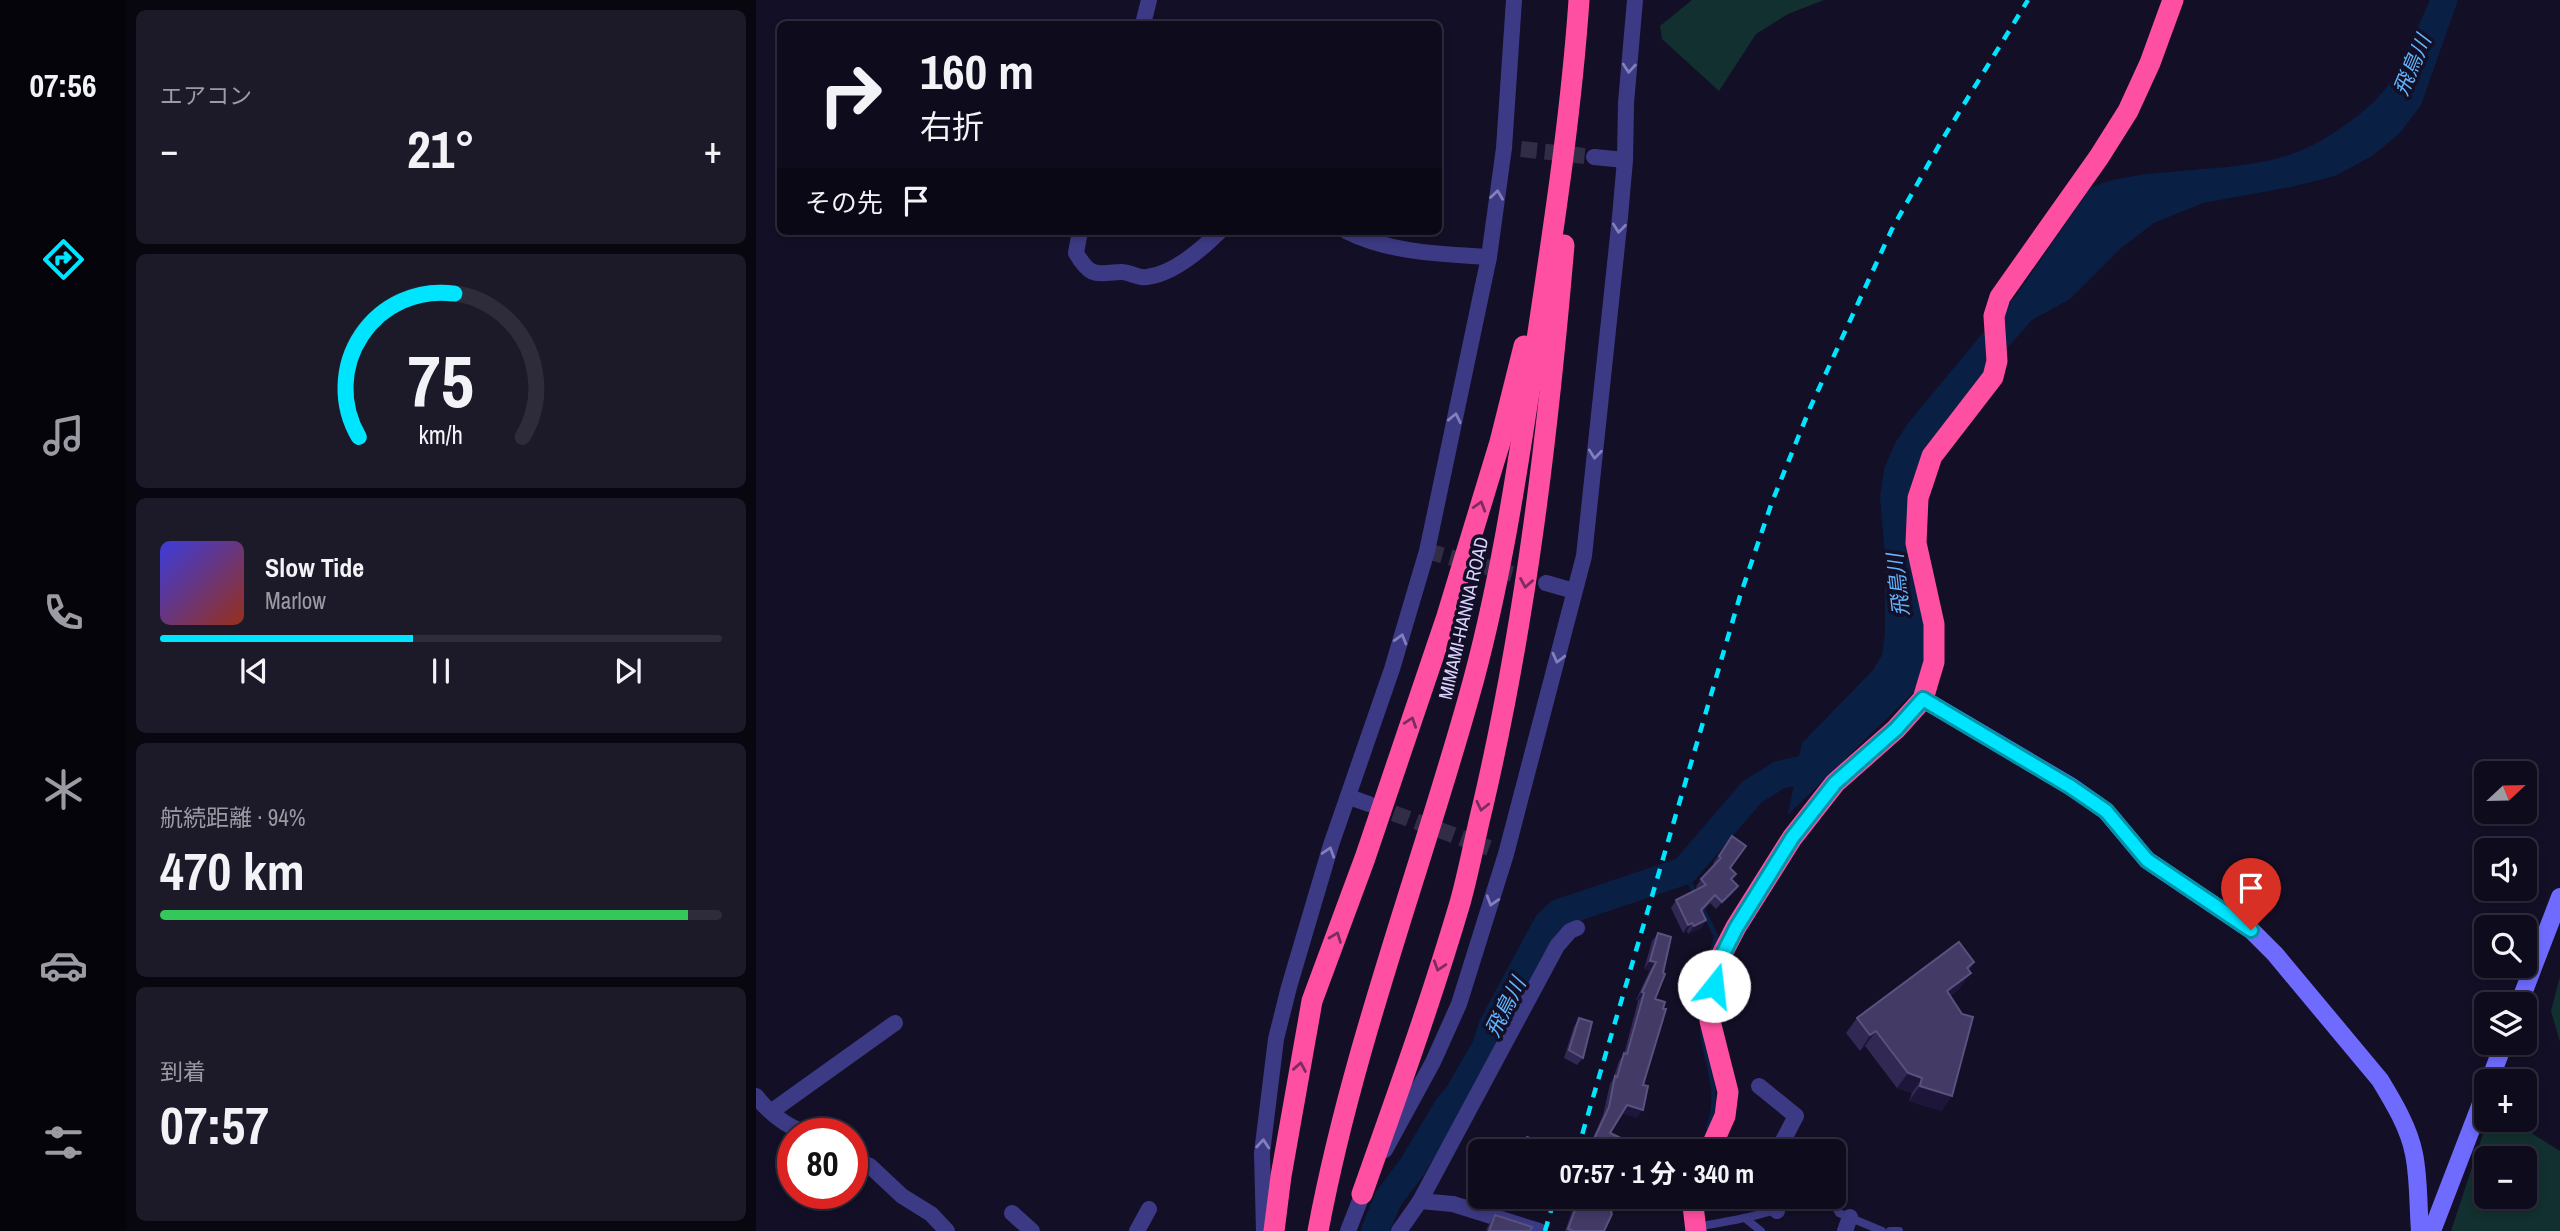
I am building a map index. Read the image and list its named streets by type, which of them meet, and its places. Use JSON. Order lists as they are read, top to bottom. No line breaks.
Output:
{"streets":{"highway":["MIMAMI-HANNA ROAD"]},"water":["飛鳥川"],"north":"right","page":{"tabs":"07:56","tile":["エアコン",["航続距離 · 94%","470 km"],["到着","07:57"]],"turn":["160 m","右折"],"heat":["−","21°","+"],"then":"その先","song":["Slow Tide","Marlow"],"map_buttons":["+","−"],"limit":"80","trip":"07:57 · 1 分 · 340 m","gauge":["75","km/h"]}}
